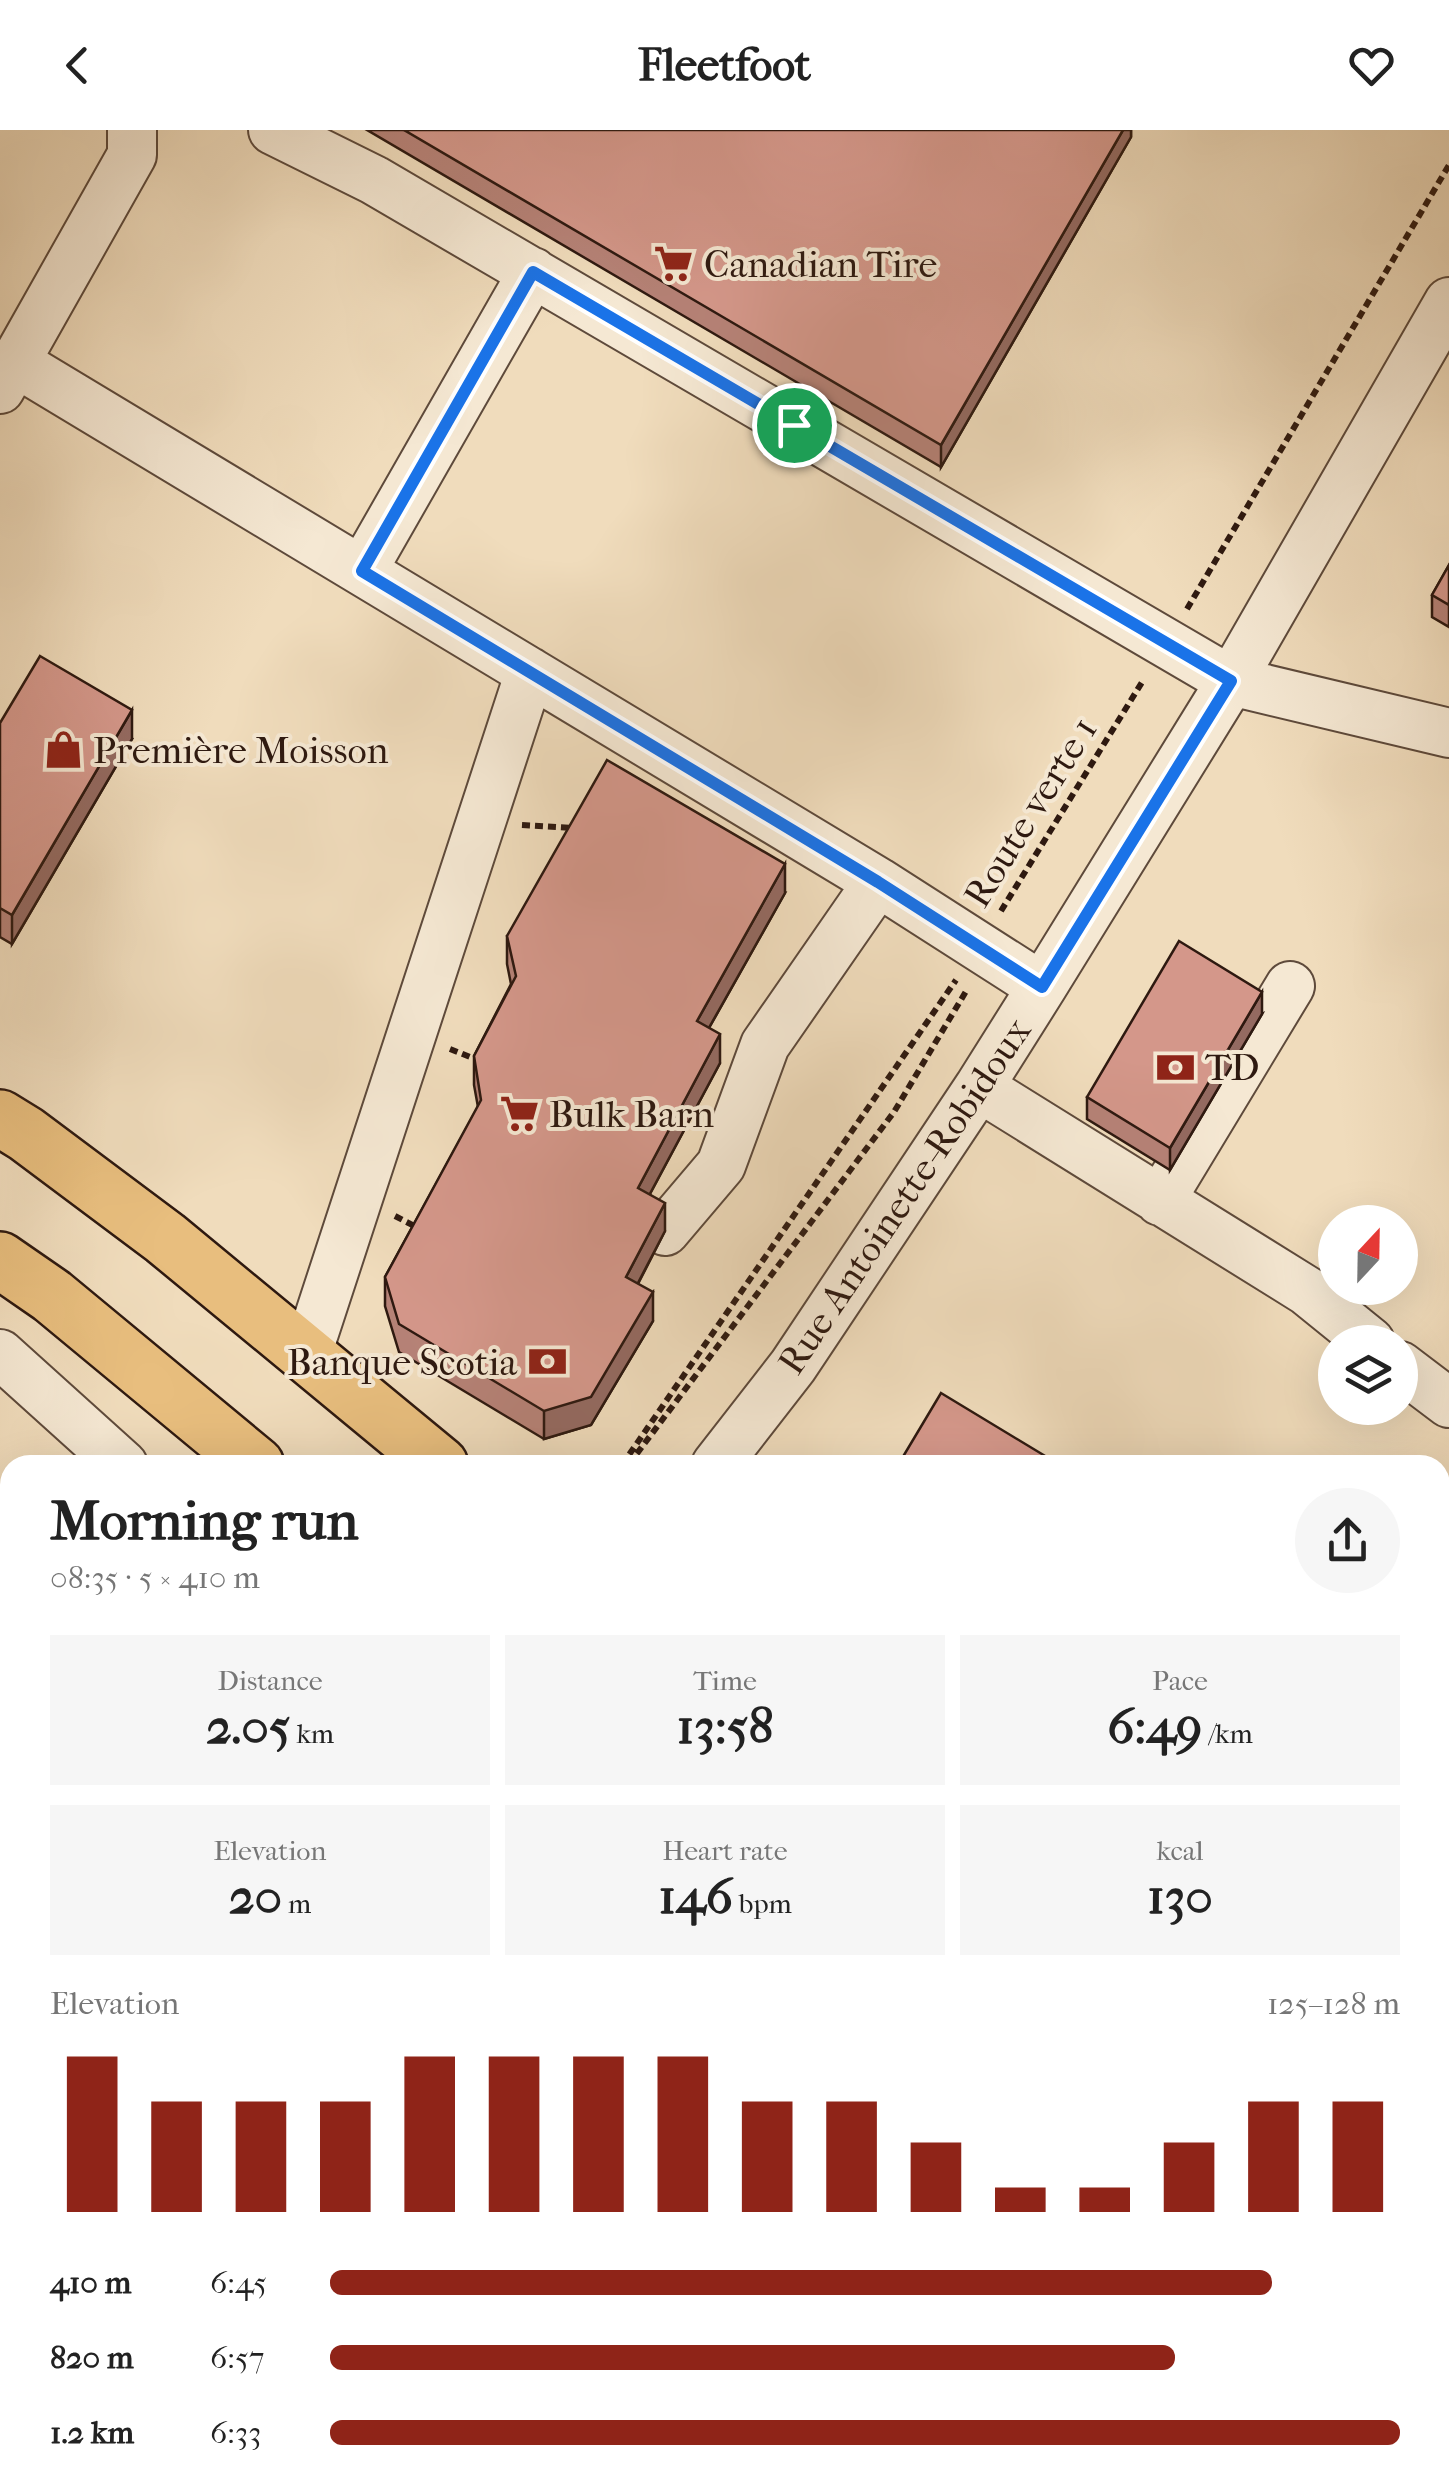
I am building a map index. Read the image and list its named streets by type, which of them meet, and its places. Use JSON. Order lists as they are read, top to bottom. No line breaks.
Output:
{"streets":{"street":["Rue Antoinette-Robidoux"],"path":["Route verte 1"]},"places":{"supermarket":["Canadian Tire","Bulk Barn"],"shop":["Première Moisson"],"bank":["TD","Banque Scotia"]},"north":"top","page":{"header":"Fleetfoot","heading":["Morning run","08:35 · 5 × 410 m"],"stats":[["Distance","2.05 km"],["Time","13:58"],["Pace","6:49 /km"],["Elevation","20 m"],["Heart rate","146 bpm"],["kcal","130"]],"chart":["Elevation","125–128 m"],"list":[{"name":"410 m","note":"6:45"},{"name":"820 m","note":"6:57"},{"name":"1.2 km","note":"6:33"}]}}
